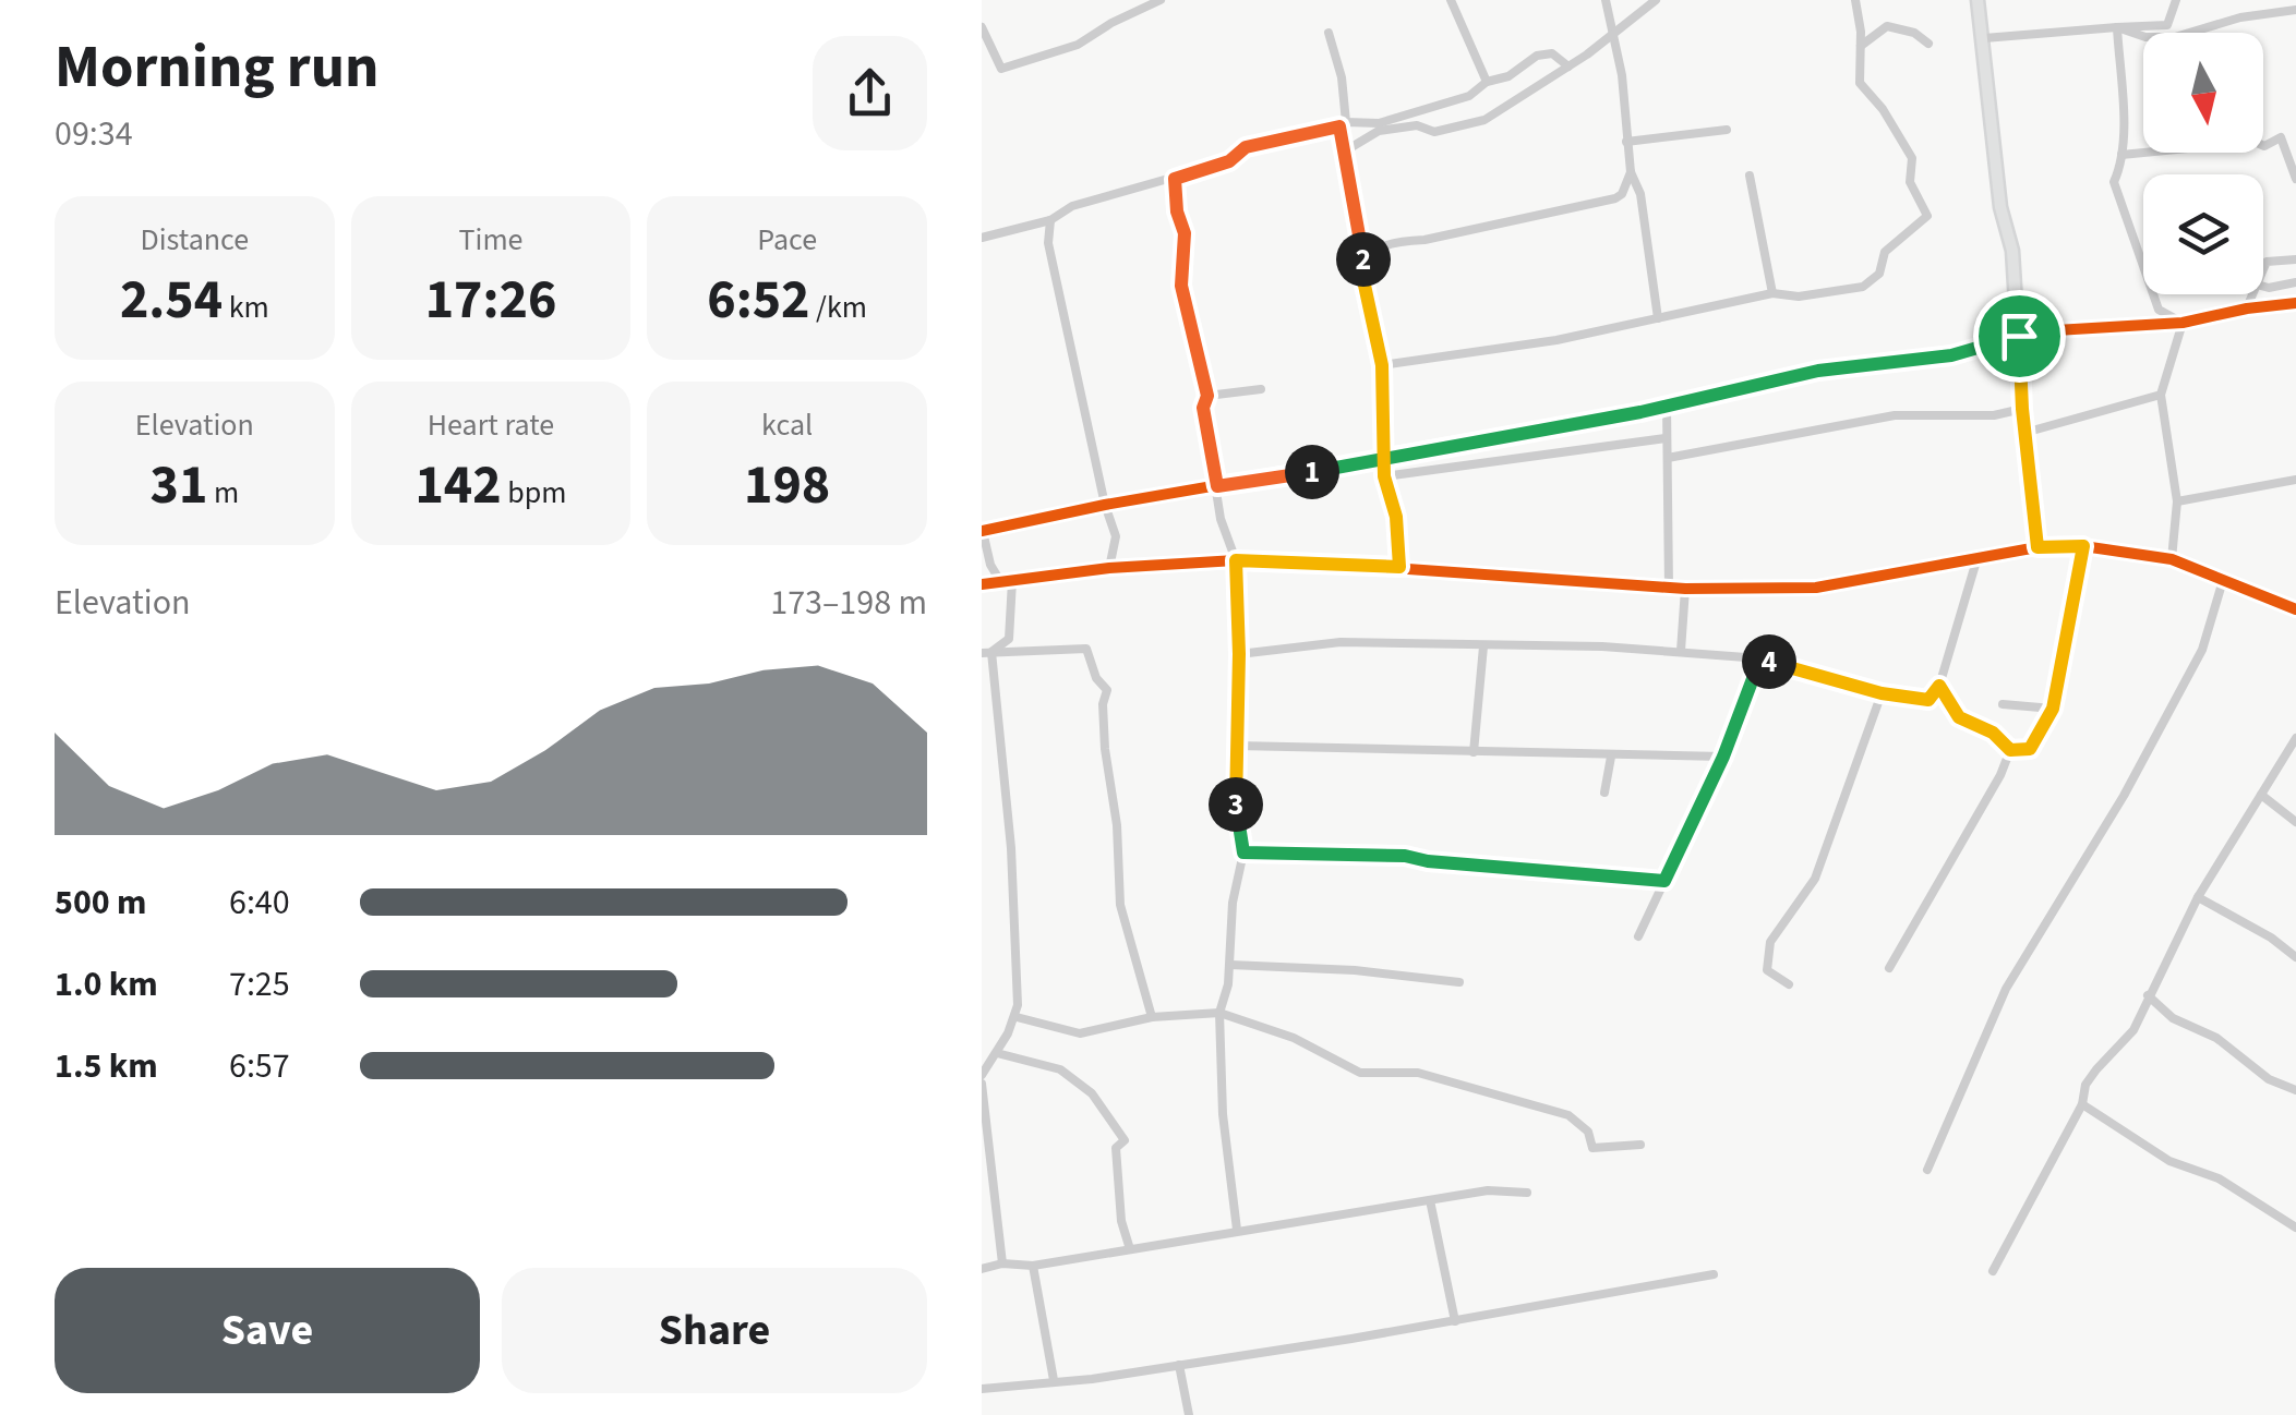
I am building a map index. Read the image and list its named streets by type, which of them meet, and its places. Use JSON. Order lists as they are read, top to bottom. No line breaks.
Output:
{"north":"bottom","page":{"heading":["Morning run","09:34"],"stats":[["Distance","2.54 km"],["Time","17:26"],["Pace","6:52 /km"],["Elevation","31 m"],["Heart rate","142 bpm"],["kcal","198"]],"pins":["2","1","4","3"],"chart":["Elevation","173–198 m"],"list":[{"name":"500 m","note":"6:40"},{"name":"1.0 km","note":"7:25"},{"name":"1.5 km","note":"6:57"}],"buttons":["Save","Share"]}}
